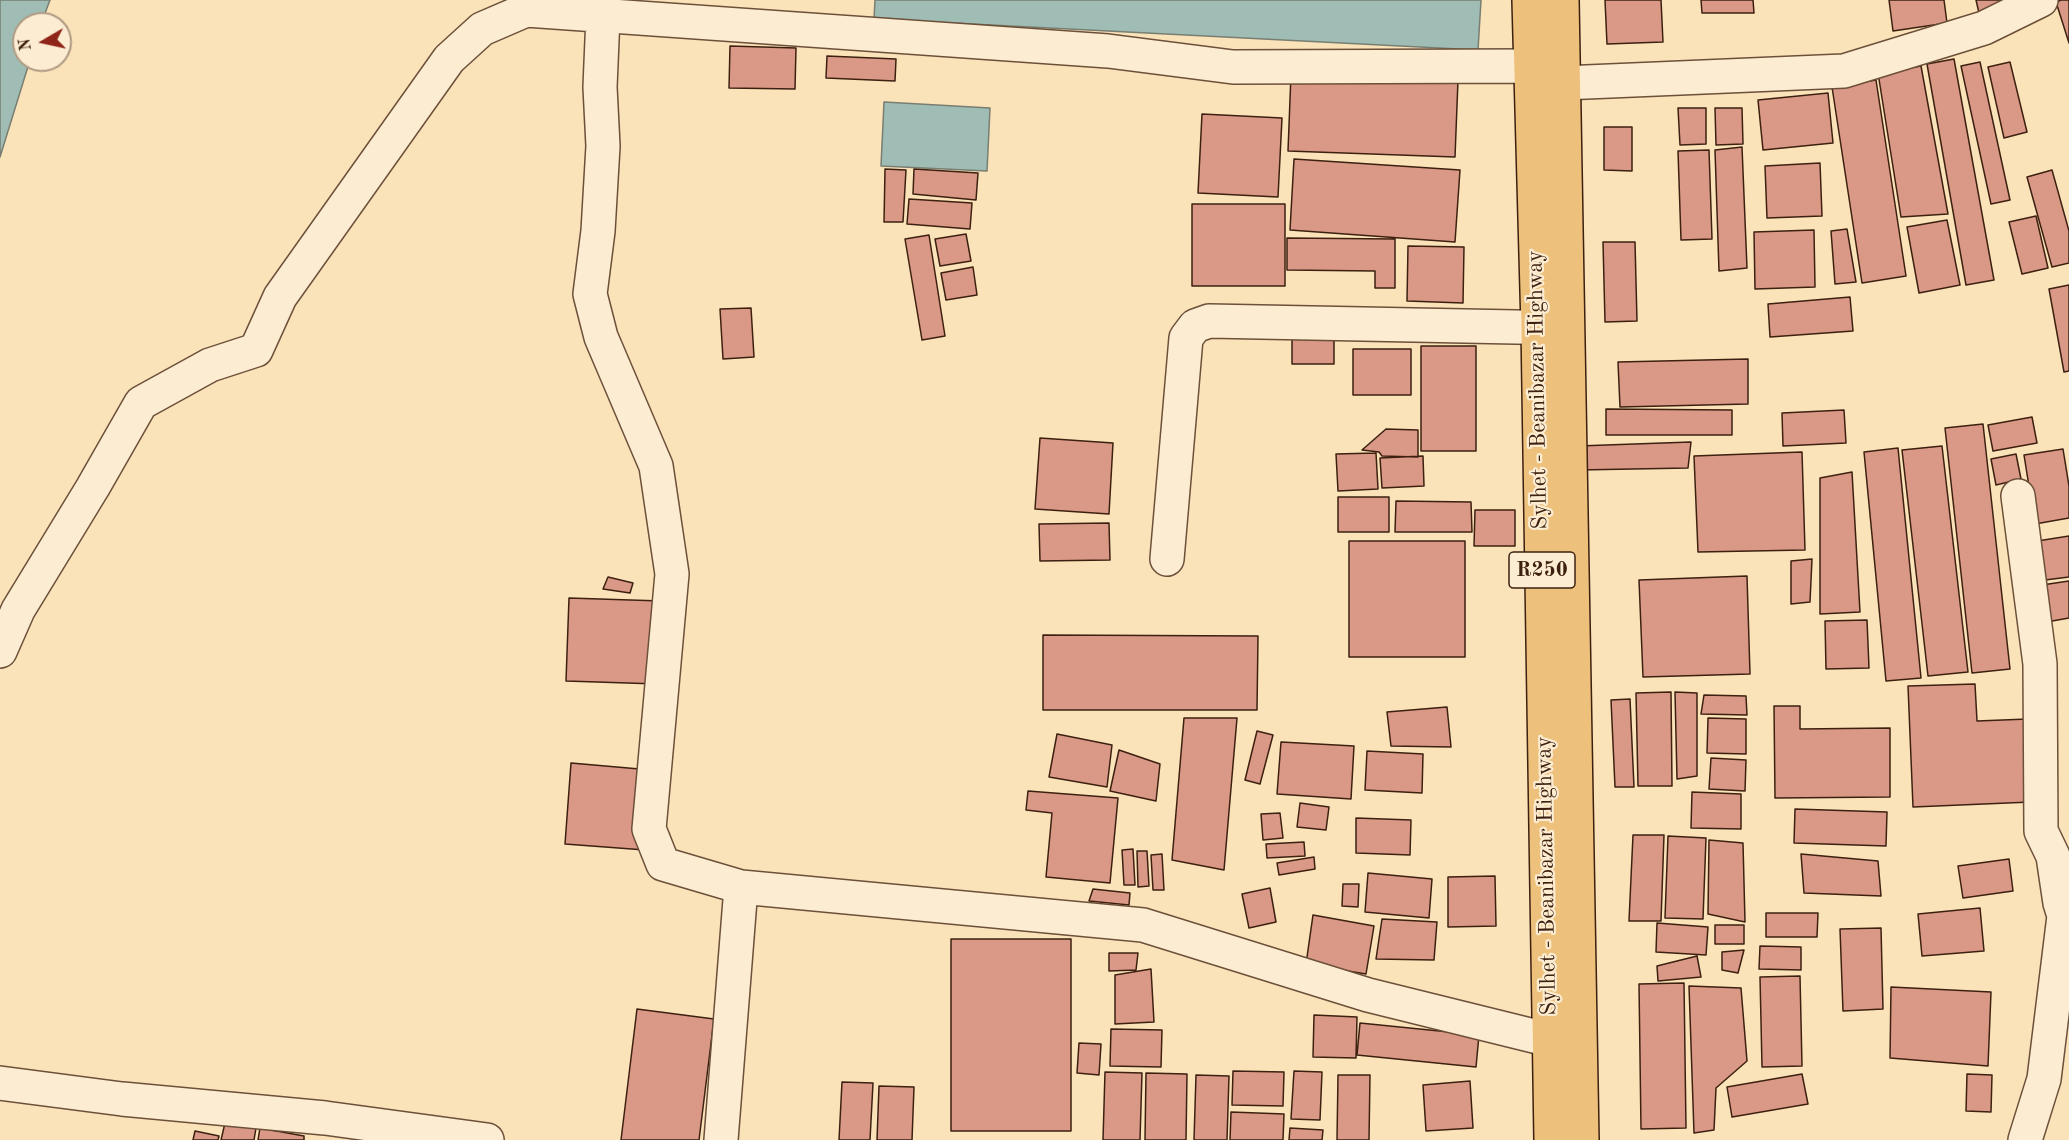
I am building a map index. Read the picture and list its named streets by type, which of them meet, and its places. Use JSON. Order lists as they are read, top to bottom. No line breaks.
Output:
{"streets":{"main road":["Sylhet - Beanibazar Highway","R250"]},"north":"left"}
